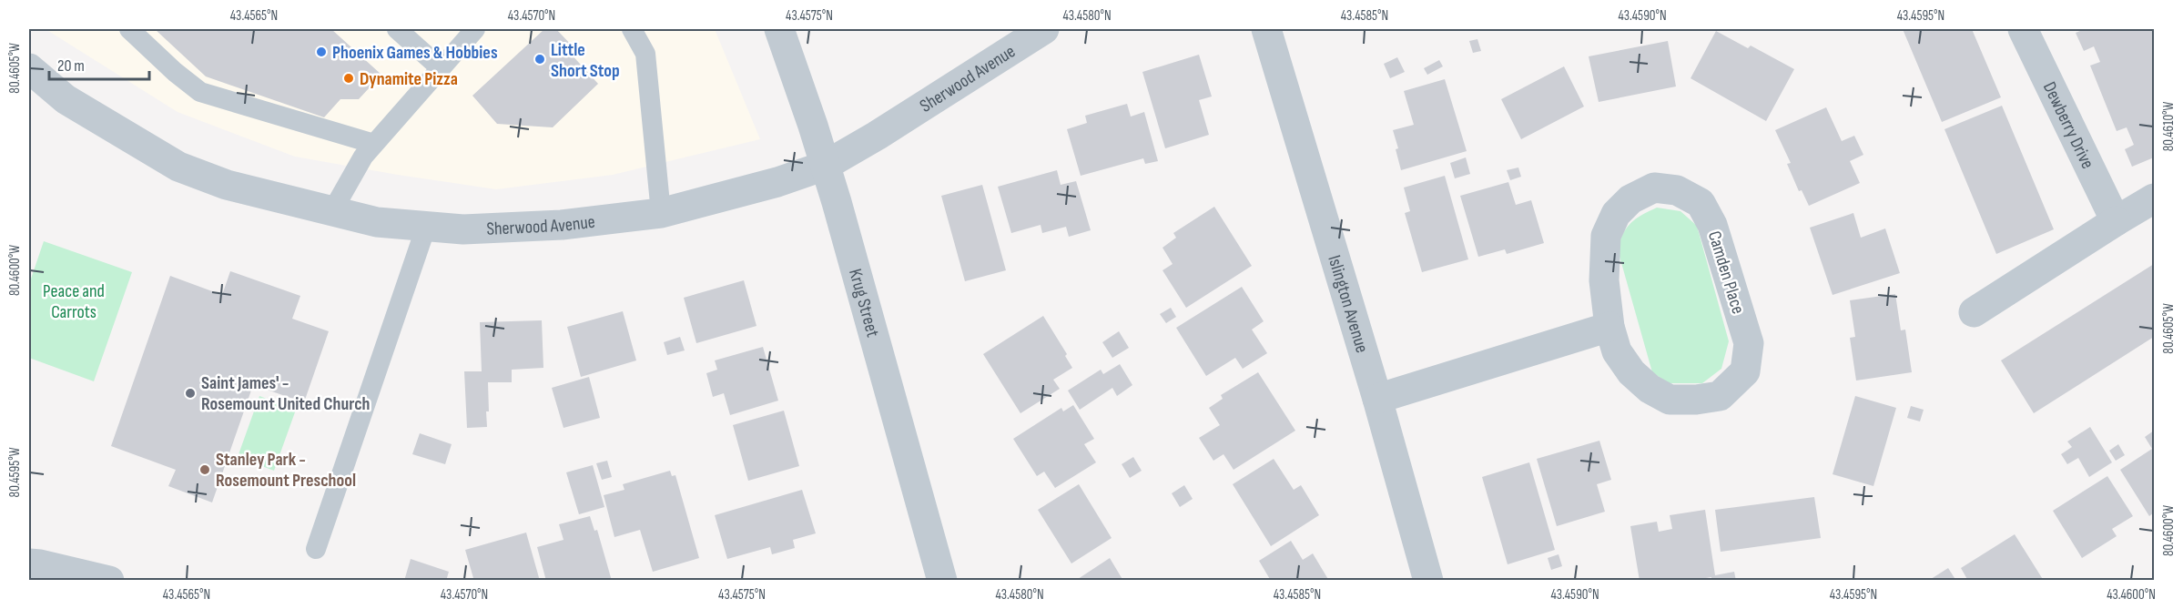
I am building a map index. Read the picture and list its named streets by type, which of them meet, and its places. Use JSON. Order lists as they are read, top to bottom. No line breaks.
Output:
{"streets":{"street":["Sherwood Avenue","Dewberry Drive","Camden Place","Krug Street","Islington Avenue"]},"crossings":[["Sherwood Avenue","Krug Street"]],"parks":["Peace and Carrots"],"places":["Phoenix Games & Hobbies","Little Short Stop","Dynamite Pizza","Saint James' - Rosemount United Church","Stanley Park - Rosemount Preschool"],"scale_bar":"20 m","coordinates":["43.4565°N","43.4570°N","43.4575°N","43.4580°N","43.4585°N","43.4590°N","43.4595°N","80.4605°W","80.4610°W","80.4600°W","80.4595°W","43.4600°N"]}
